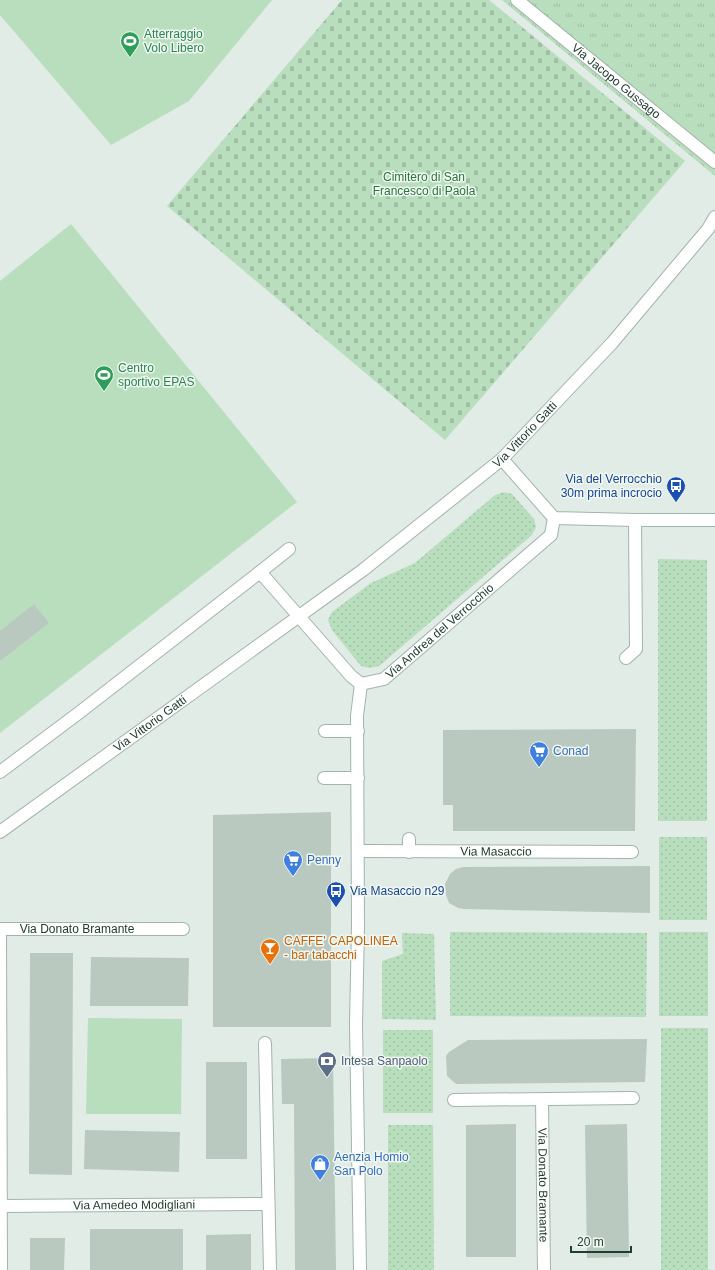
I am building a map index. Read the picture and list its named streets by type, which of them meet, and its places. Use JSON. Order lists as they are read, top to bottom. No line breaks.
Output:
{"streets":{"street":["Via Jacopo Gussago","Via Vittorio Gatti","Via Andrea del Verrocchio","Via Masaccio","Via Donato Bramante","Via Amedeo Modigliani"]},"crossings":[["Via Donato Bramante","Via Amedeo Modigliani"]],"parks":["Cimitero di San Francesco di Paola"],"places":{"sports":["Atterraggio Volo Libero","Centro sportivo EPAS"],"bus stop":["Via del Verrocchio 30m prima incrocio","Via Masaccio n29"],"supermarket":["Conad","Penny"],"bar":["CAFFE' CAPOLINEA - bar tabacchi"],"bank":["Intesa Sanpaolo"],"shop":["Aenzia Homio San Polo"]},"scale_bar":"20 m"}
